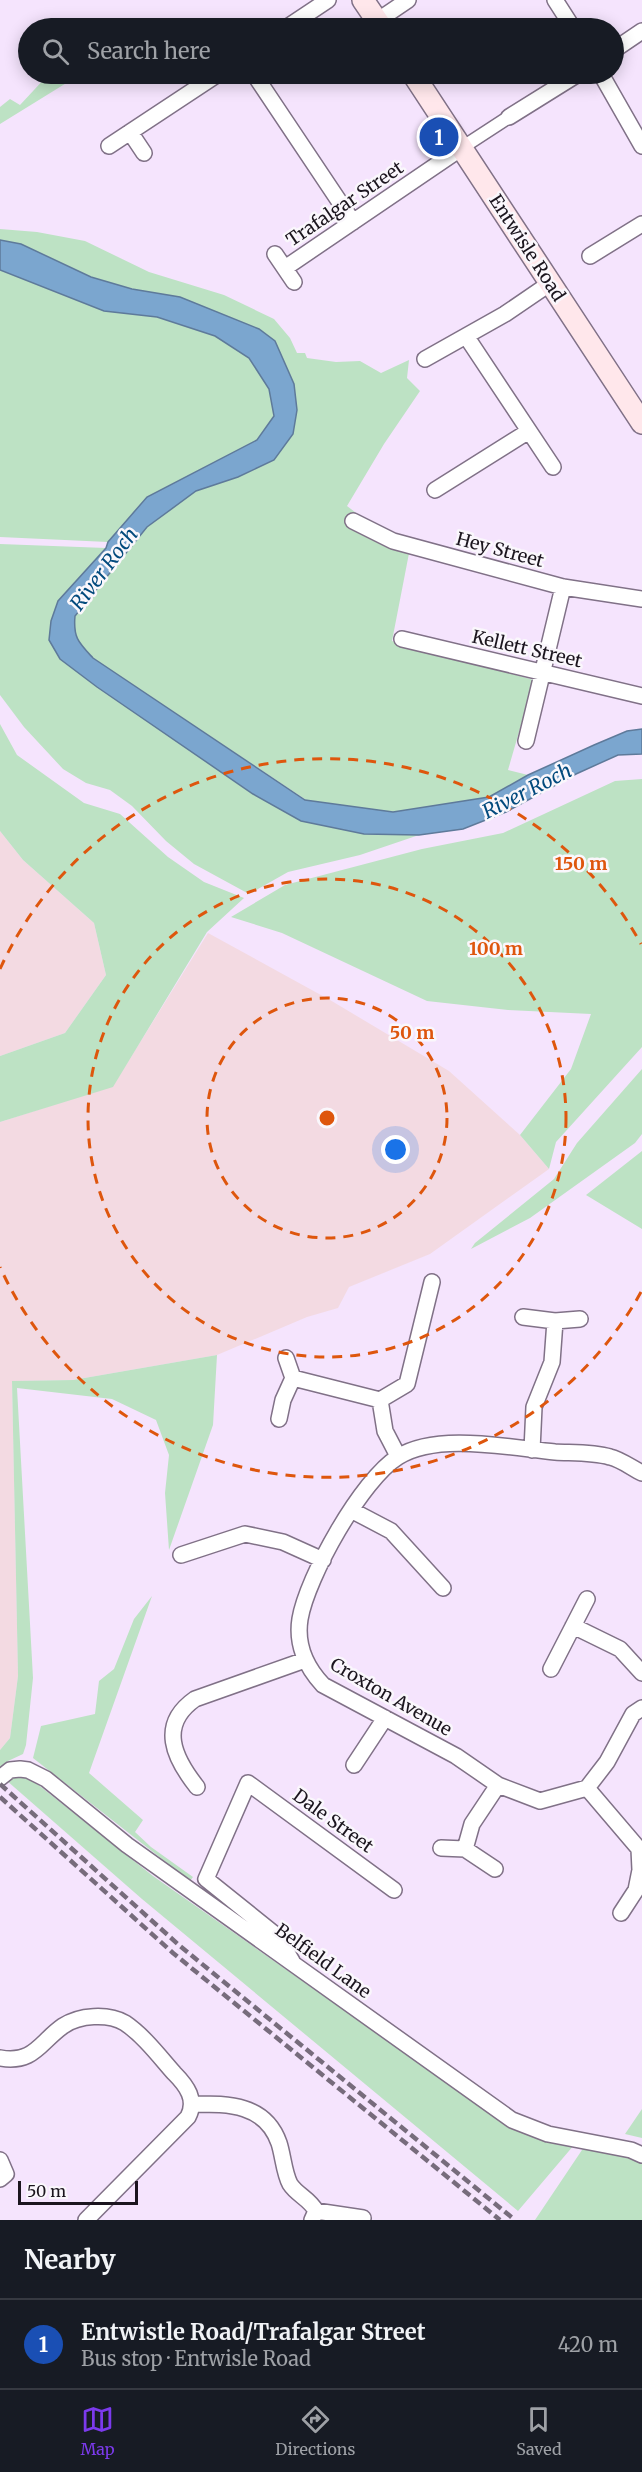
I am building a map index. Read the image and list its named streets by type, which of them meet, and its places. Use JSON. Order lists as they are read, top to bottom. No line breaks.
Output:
{"streets":{"main road":["Entwisle Road"],"street":["Trafalgar Street","Hey Street","Kellett Street","Croxton Avenue","Dale Street","Belfield Lane"]},"crossings":[["Trafalgar Street","Entwisle Road"],["Dale Street","Belfield Lane"]],"water":["River Roch"],"scale_bar":"50 m","page":{"search":"Search here","pins":"1","scale":"50 m","heading":"Nearby","list":[{"mark":"1","name":"Entwistle Road/Trafalgar Street","note":"Bus stop · Entwisle Road","value":"420 m"}],"nav":["Map","Directions","Saved"]},"rings":["150 m","100 m","50 m"]}
